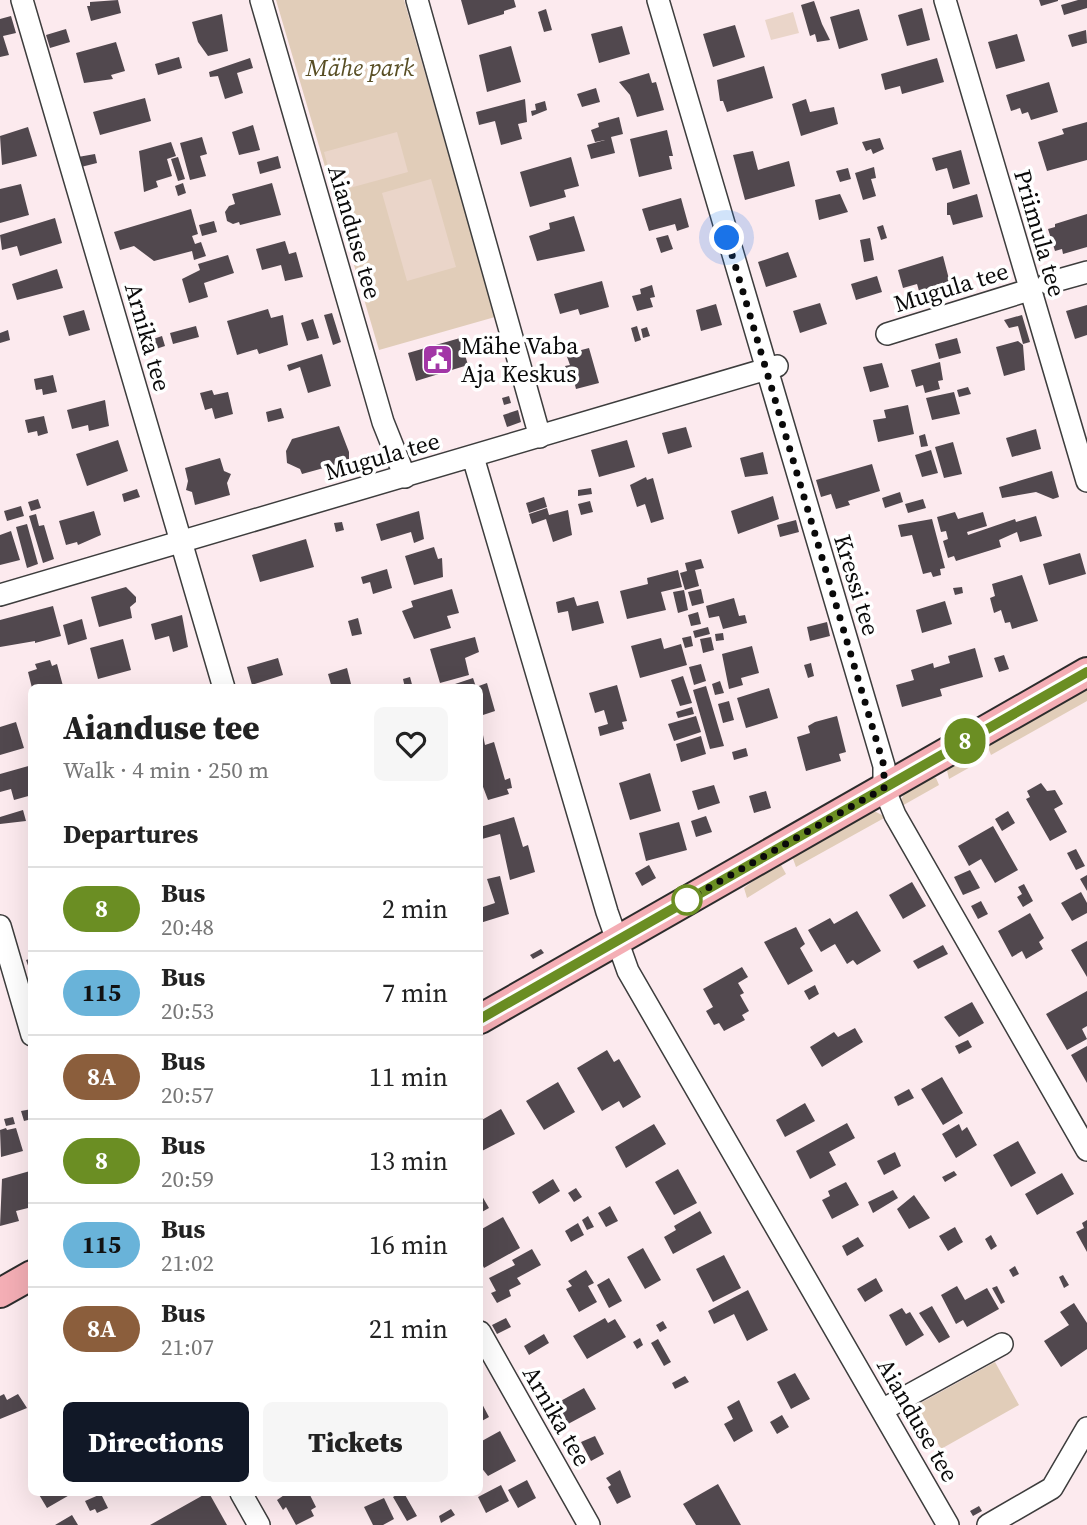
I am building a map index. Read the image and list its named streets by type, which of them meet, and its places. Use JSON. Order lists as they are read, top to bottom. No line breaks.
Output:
{"streets":{"street":["Aianduse tee","Priimula tee","Mugula tee","Arnika tee","Kressi tee"]},"crossings":[["Aianduse tee","Mugula tee"],["Priimula tee","Mugula tee"],["Mugula tee","Arnika tee"],["Mugula tee","Kressi tee"]],"parks":["Mähe park"],"places":{"public building":["Mähe Vaba Aja Keskus"]},"lines":["bus line 8"],"page":{"on_map":"8","heading":[["Aianduse tee","Walk · 4 min · 250 m"],"Departures"],"list":[{"mark":"8","name":"Bus","note":"20:48","value":"2 min"},{"mark":"115","name":"Bus","note":"20:53","value":"7 min"},{"mark":"8A","name":"Bus","note":"20:57","value":"11 min"},{"mark":"8","name":"Bus","note":"20:59","value":"13 min"},{"mark":"115","name":"Bus","note":"21:02","value":"16 min"},{"mark":"8A","name":"Bus","note":"21:07","value":"21 min"}],"buttons":["Directions","Tickets"]}}
